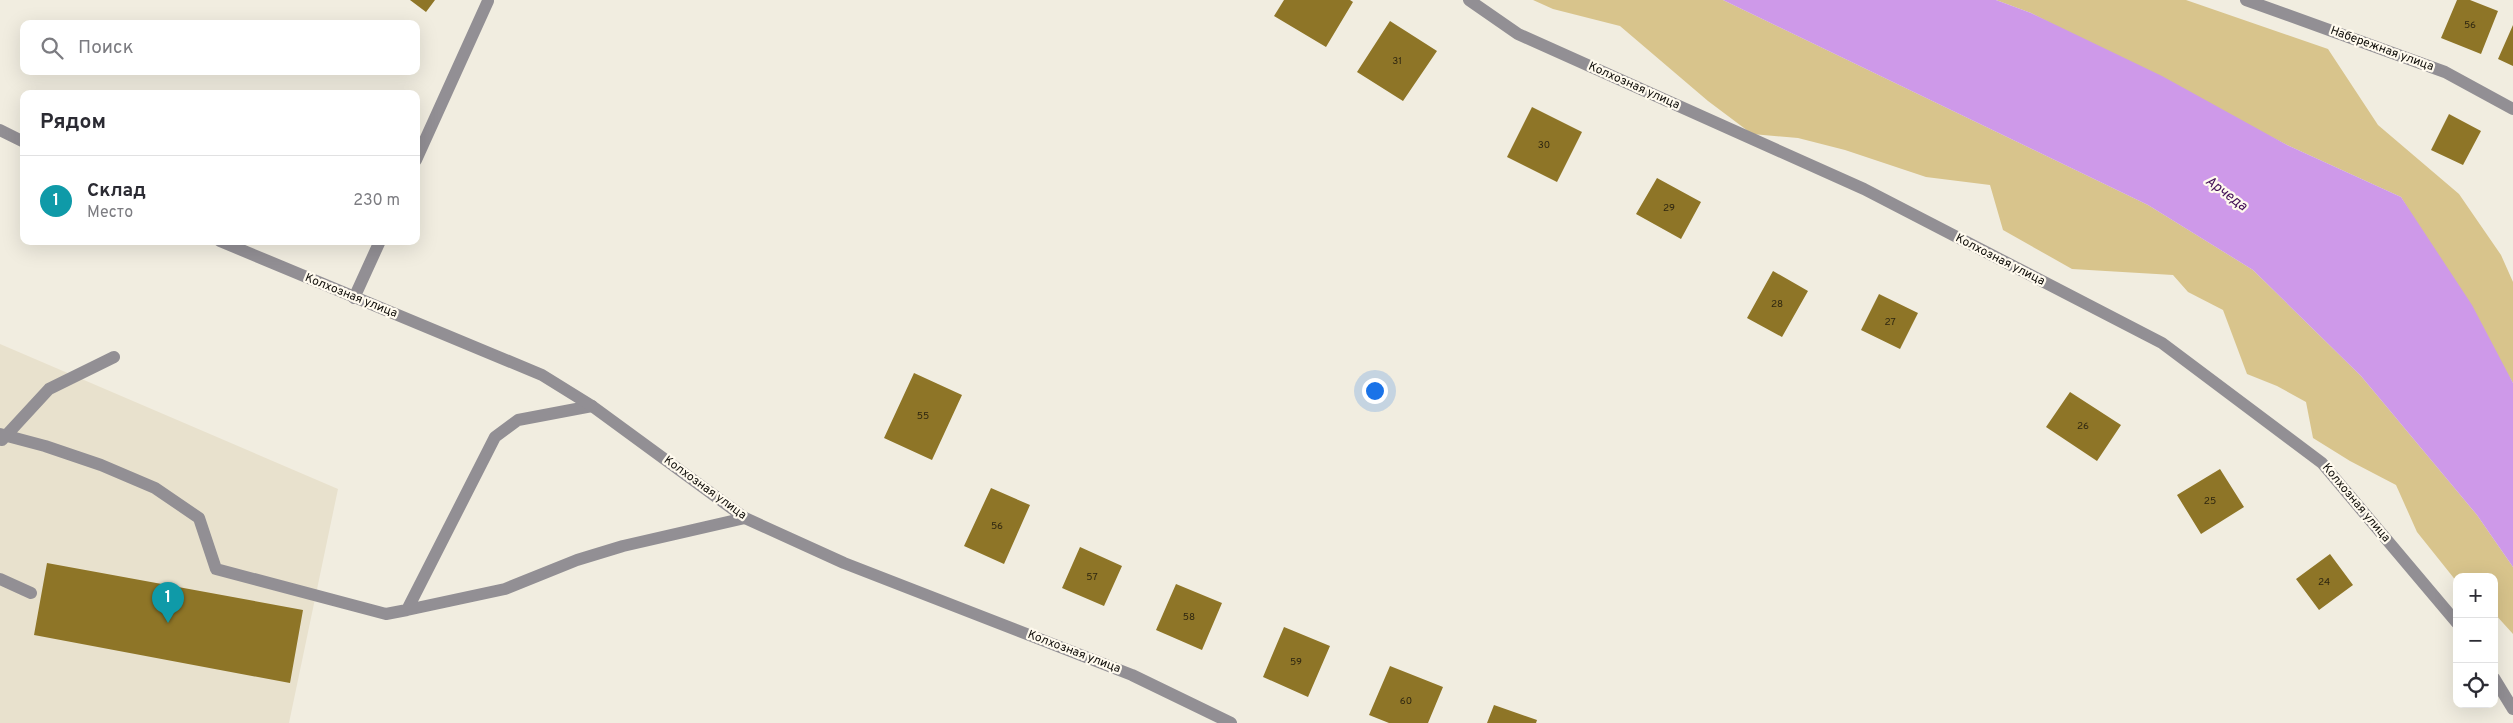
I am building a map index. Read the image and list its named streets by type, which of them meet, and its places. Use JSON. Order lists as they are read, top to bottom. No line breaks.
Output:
{"streets":{"street":["Набережная улица","Колхозная улица"]},"water":["Арчеда"],"house_numbers":["56","31","30","29","28","27","55","26","25","56","57","24","58","59","60"],"page":{"search":"Поиск","heading":"Рядом","list":[{"mark":"1","name":"Склад","note":"Место","value":"230 m"}],"map_buttons":["+","−"],"pins":"1"}}
